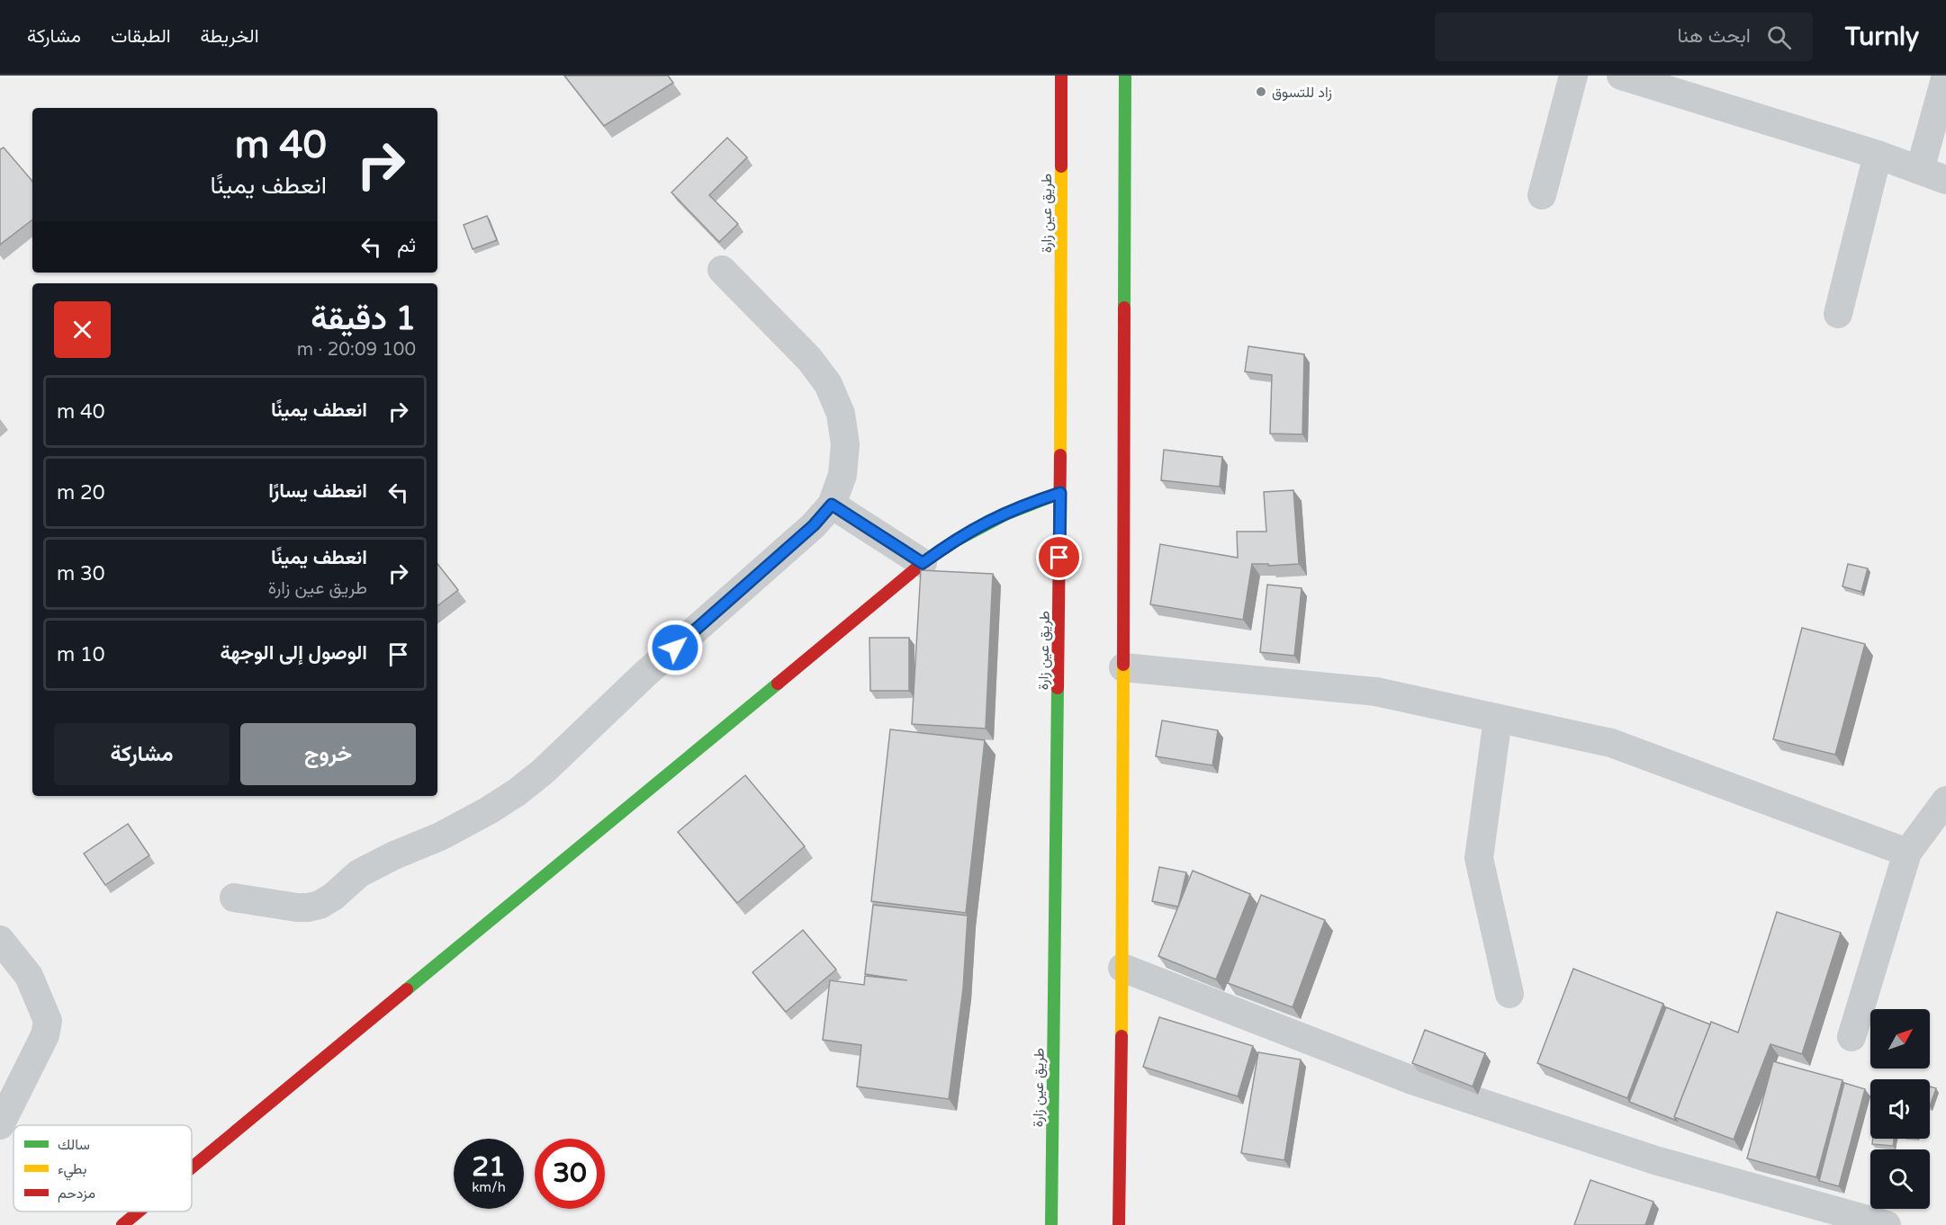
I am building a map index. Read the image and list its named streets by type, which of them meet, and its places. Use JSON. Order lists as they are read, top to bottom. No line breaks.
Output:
{"streets":{"main road":["طريق عين زارة"]},"places":["زاد للتسوق"],"legend":["سالك","بطيء","مزدحم"],"north":"top right","page":{"header":"Turnly","search":"ابحث هنا","nav":["الخريطة","الطبقات","مشاركة"],"turn":["40 m","انعطف يمينًا"],"then":"ثم","heading":["1 دقيقة","100 m · 20:09"],"list":[{"name":"انعطف يمينًا","value":"40 m"},{"name":"انعطف يسارًا","value":"20 m"},{"name":"انعطف يمينًا","note":"طريق عين زارة","value":"30 m"},{"name":"الوصول إلى الوجهة","value":"10 m"}],"buttons":["خروج","مشاركة"],"speed":"21 km/h","limit":"30"}}
